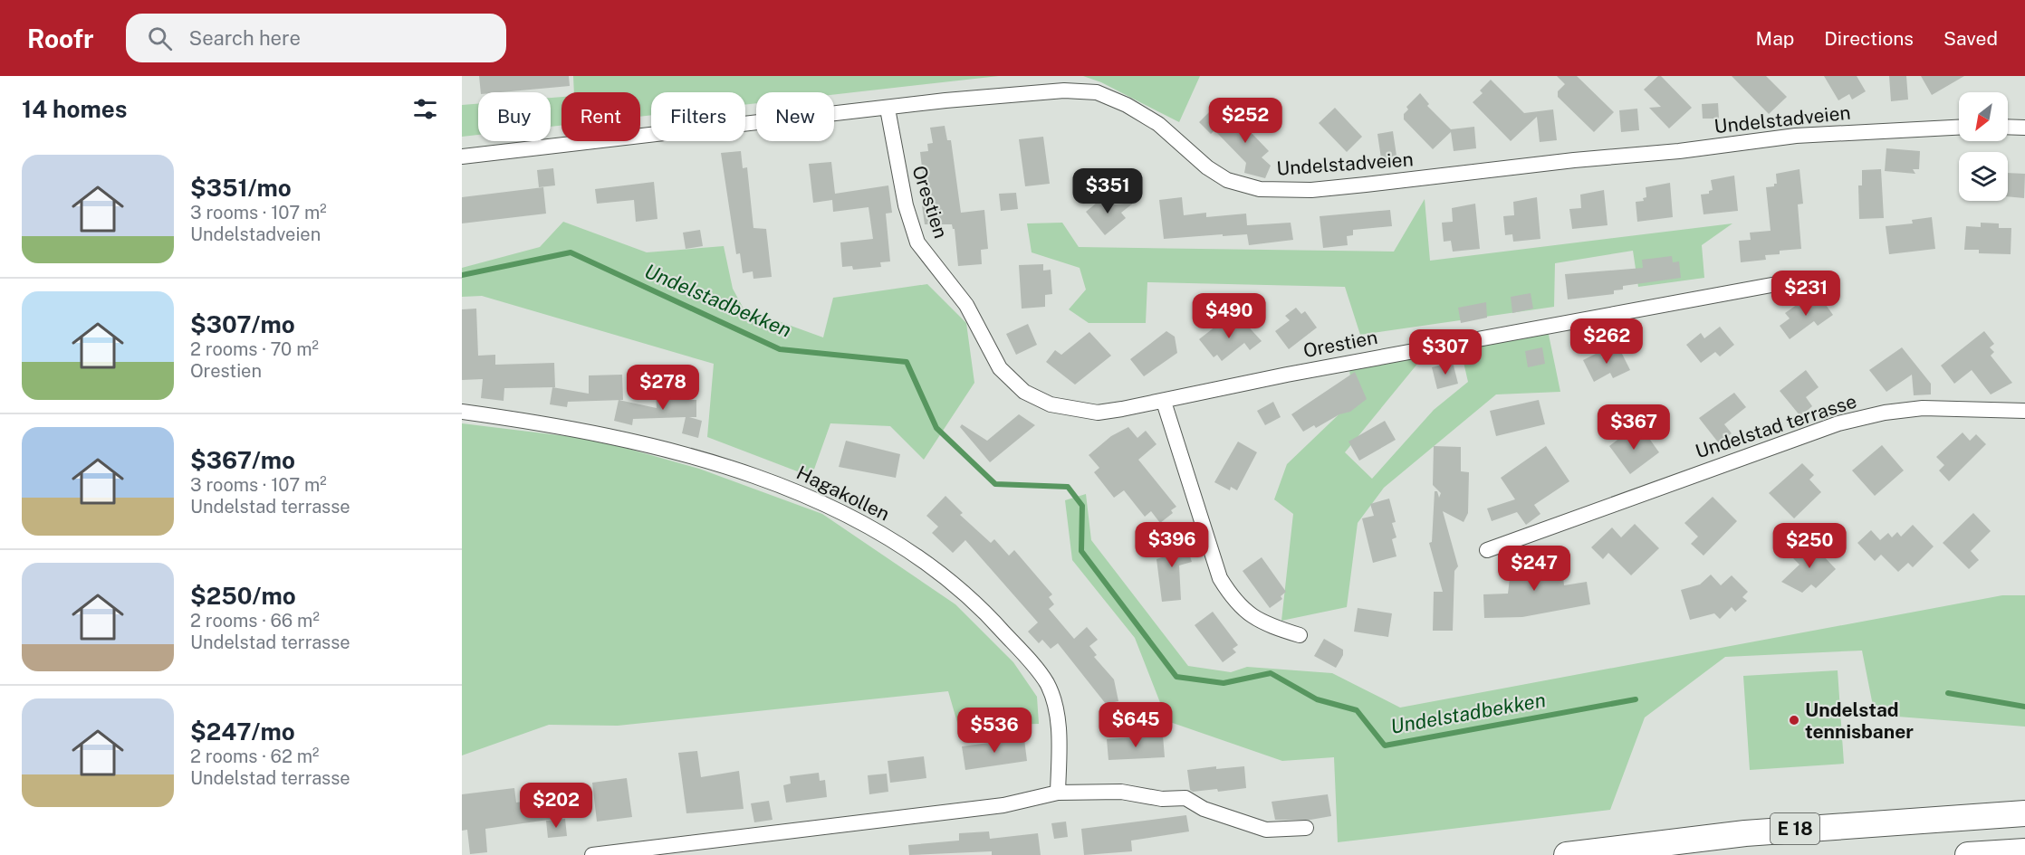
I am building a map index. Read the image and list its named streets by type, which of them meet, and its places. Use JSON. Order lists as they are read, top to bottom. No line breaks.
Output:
{"streets":{"highway":["E 18"],"street":["Undelstadveien","Orestien","Undelstad terrasse","Hagakollen"]},"crossings":[["Undelstadveien","Orestien"]],"water":["Undelstadbekken"],"places":["Undelstad tennisbaner"],"north":"bottom left","page":{"header":"Roofr","search":"Search here","nav":["Map","Directions","Saved"],"heading":"14 homes","chip":["Buy","Rent","Filters","New"],"price":["$252","$351","$231","$490","$262","$307","$278","$367","$396","$250","$247","$645","$536","$202"],"list":[{"name":"$351/mo","note":"3 rooms · 107 m² · Undelstadveien"},{"name":"$307/mo","note":"2 rooms · 70 m² · Orestien"},{"name":"$367/mo","note":"3 rooms · 107 m² · Undelstad terrasse"},{"name":"$250/mo","note":"2 rooms · 66 m² · Undelstad terrasse"},{"name":"$247/mo","note":"2 rooms · 62 m² · Undelstad terrasse"}]}}
